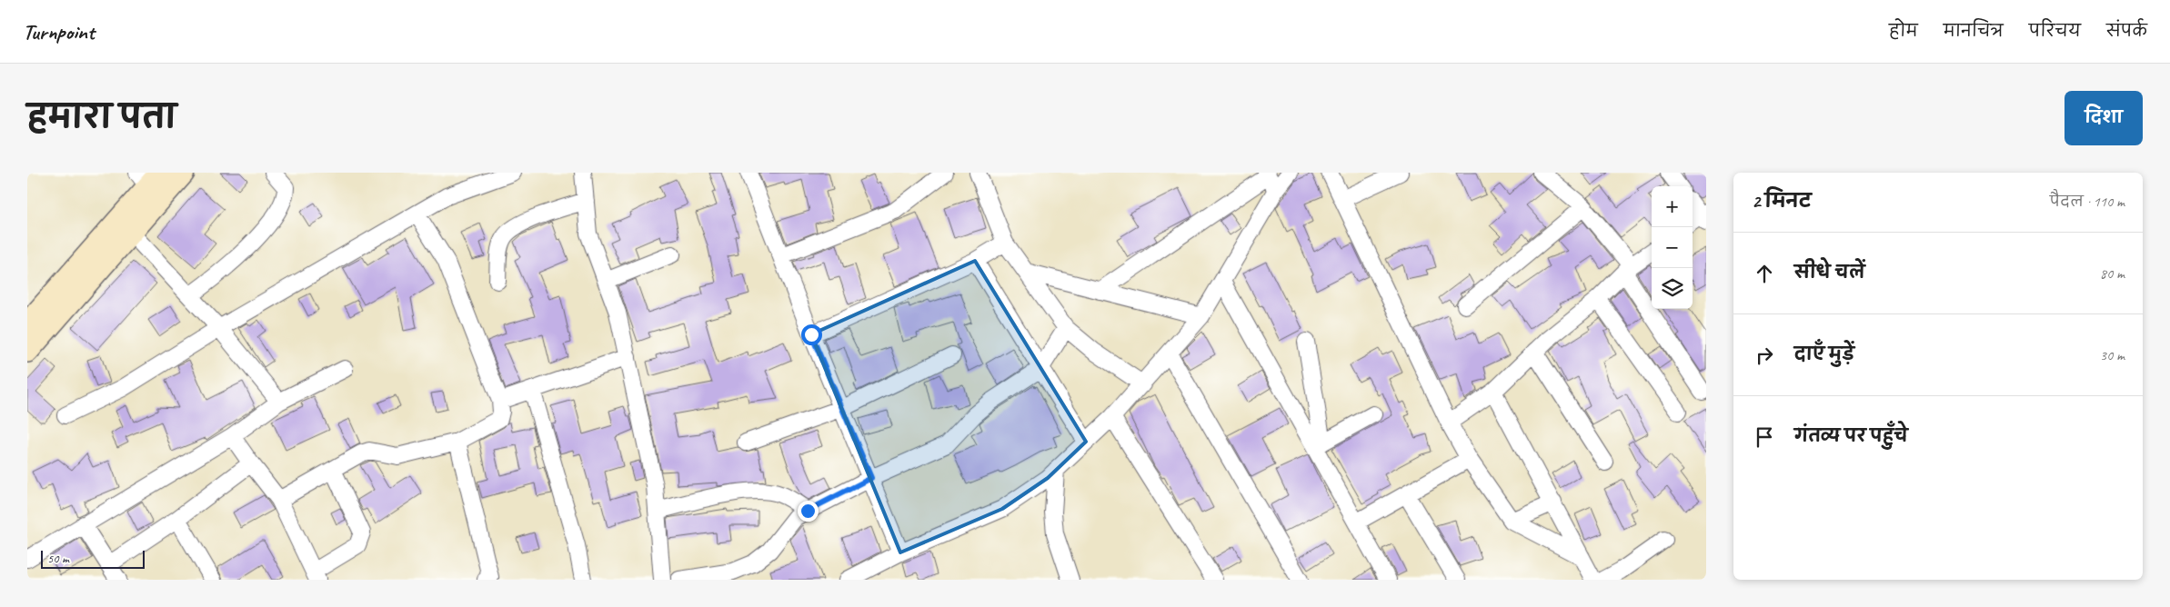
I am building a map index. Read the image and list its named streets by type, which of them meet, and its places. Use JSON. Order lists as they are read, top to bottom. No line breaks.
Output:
{"scale_bar":"50 m","page":{"header":"Turnpoint","nav":["होम","मानचित्र","परिचय","संपर्क"],"title":"हमारा पता","buttons":"दिशा","heading":["2 मिनट","पैदल · 110 m"],"map_buttons":["+","−"],"list":[["सीधे चलें","80 m"],["दाएँ मुड़ें","30 m"],"गंतव्य पर पहुँचे"],"scale":"50 m"}}
